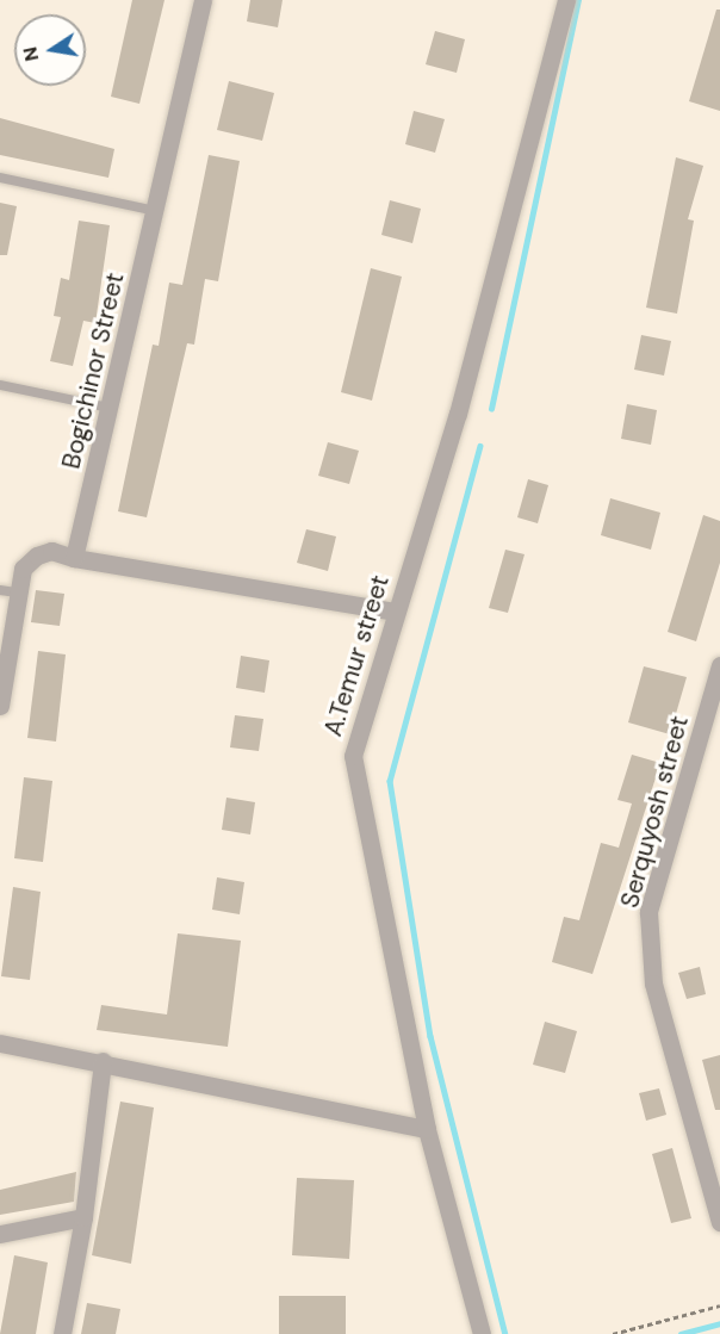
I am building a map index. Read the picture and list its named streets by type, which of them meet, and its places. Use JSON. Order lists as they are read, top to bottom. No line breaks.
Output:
{"streets":{"street":["Bogichinor Street","A.Temur street","Serquyosh street"]},"north":"left"}
